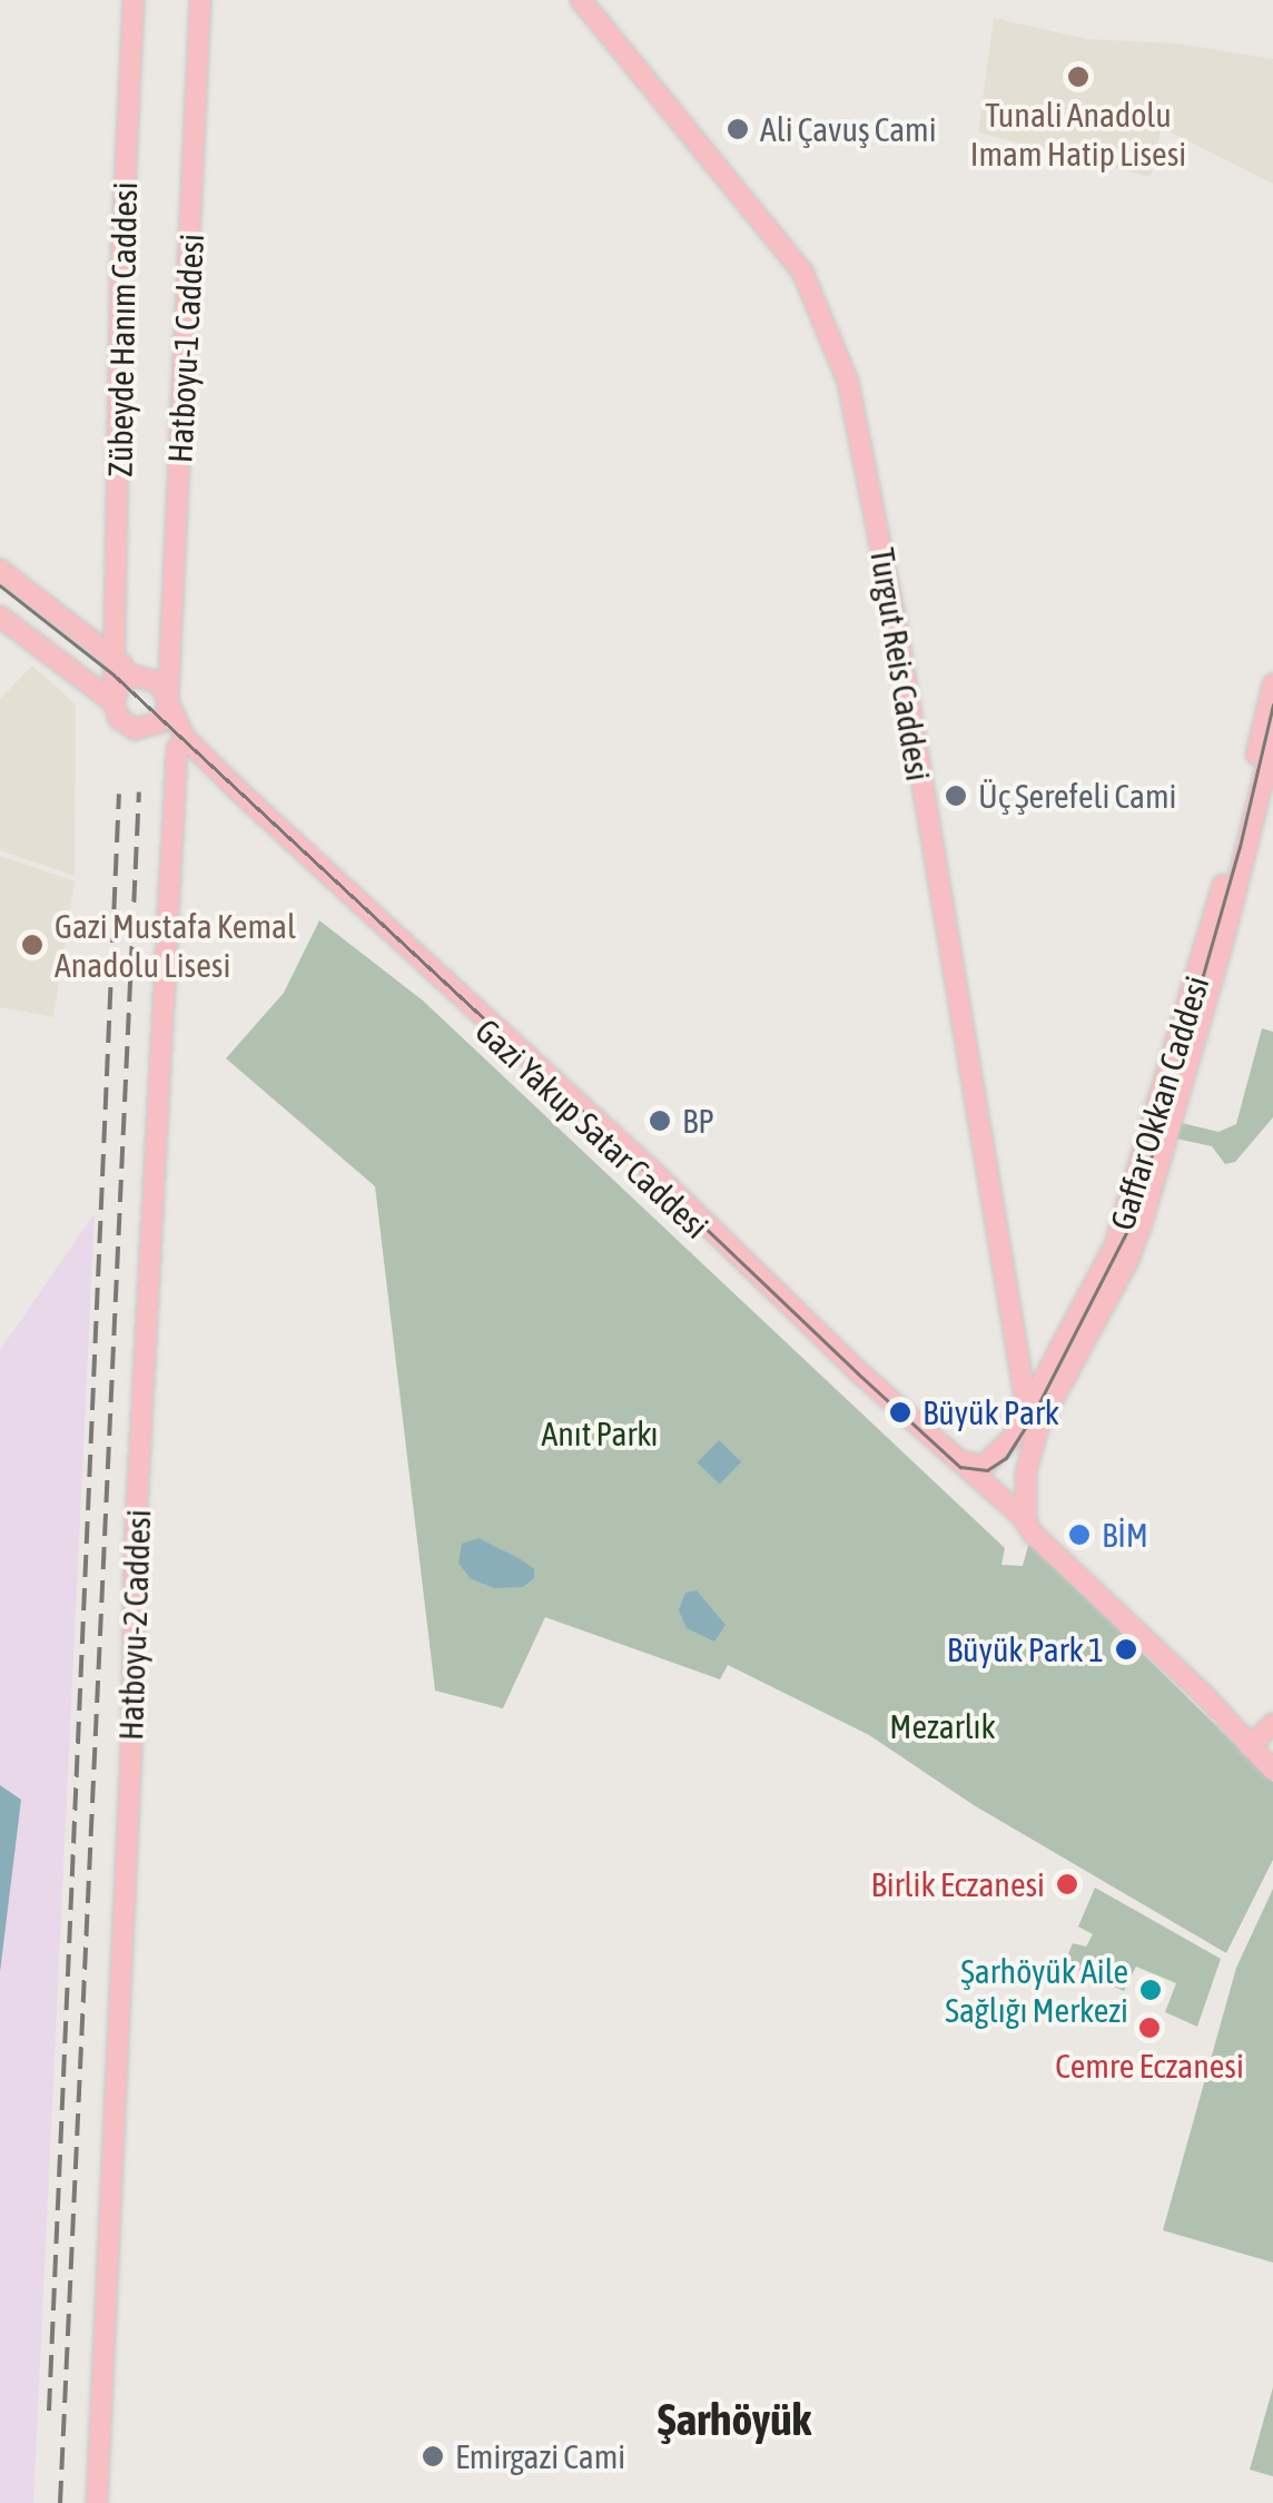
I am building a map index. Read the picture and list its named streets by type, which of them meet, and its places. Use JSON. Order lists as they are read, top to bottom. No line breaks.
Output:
{"streets":{"main road":["Zübeyde Hanım Caddesi","Hatboyu-1 Caddesi","Turgut Reis Caddesi","Gaffar Okkan Caddesi","Gazi Yakup Satar Caddesi","Hatboyu-2 Caddesi"]},"crossings":[["Zübeyde Hanım Caddesi","Hatboyu-1 Caddesi"],["Zübeyde Hanım Caddesi","Gazi Yakup Satar Caddesi"],["Hatboyu-1 Caddesi","Gazi Yakup Satar Caddesi"],["Turgut Reis Caddesi","Gaffar Okkan Caddesi"],["Gaffar Okkan Caddesi","Gazi Yakup Satar Caddesi"],["Gazi Yakup Satar Caddesi","Hatboyu-2 Caddesi"]],"districts":["Şarhöyük"],"parks":["Anıt Parkı","Mezarlık"],"places":["Tunali Anadolu Imam Hatip Lisesi","Ali Çavuş Cami","Üç Şerefeli Cami","Gazi Mustafa Kemal Anadolu Lisesi","BP","Büyük Park","BİM","Büyük Park 1","Birlik Eczanesi","Şarhöyük Aile Sağlığı Merkezi","Cemre Eczanesi","Emirgazi Cami"]}
